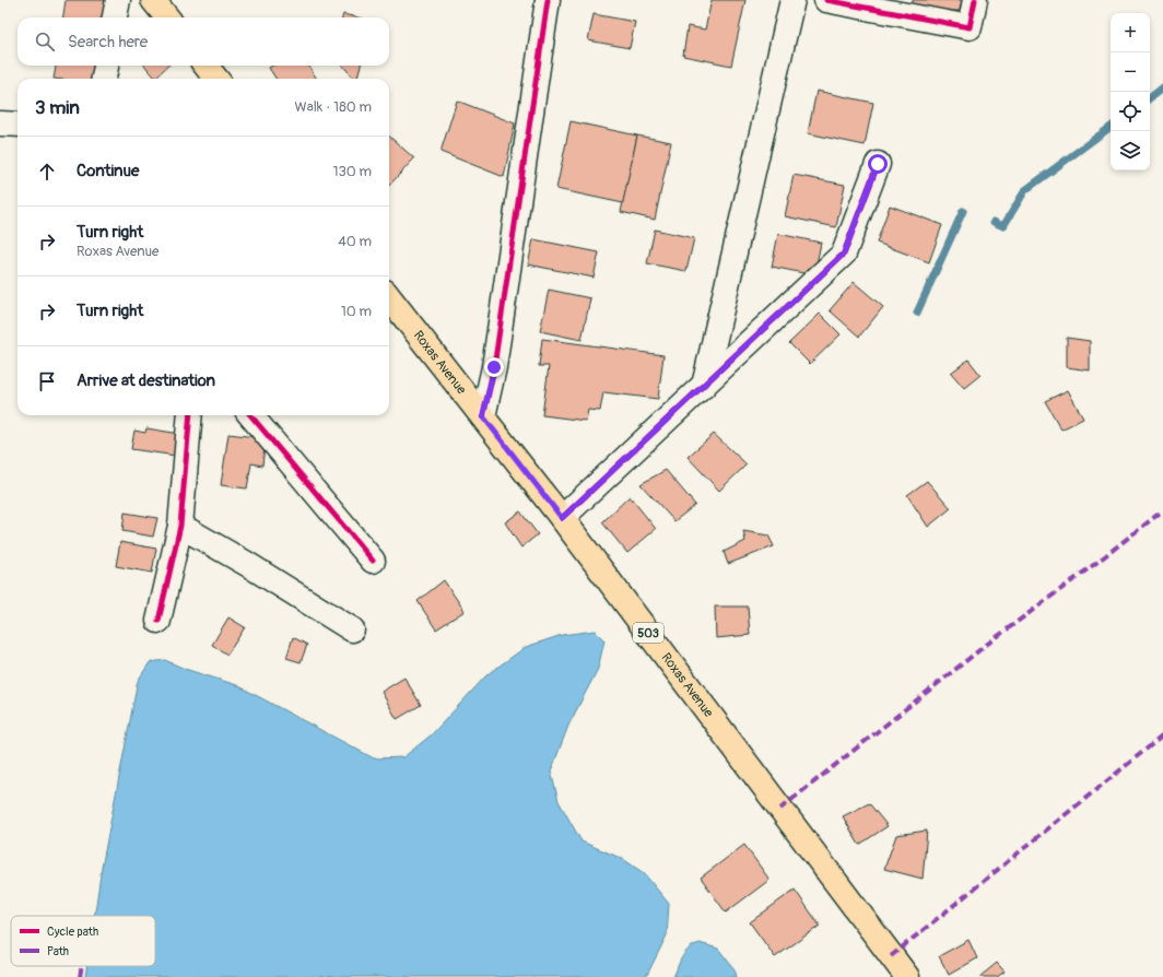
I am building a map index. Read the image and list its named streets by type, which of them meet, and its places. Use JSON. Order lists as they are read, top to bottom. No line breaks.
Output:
{"streets":{"main road":["Roxas Avenue","503"]},"legend":["Cycle path","Path"],"page":{"map_buttons":["+","−"],"search":"Search here","heading":["3 min","Walk · 180 m"],"list":[["Continue","130 m"],["Turn right","Roxas Avenue","40 m"],["Turn right","10 m"],"Arrive at destination"]}}
